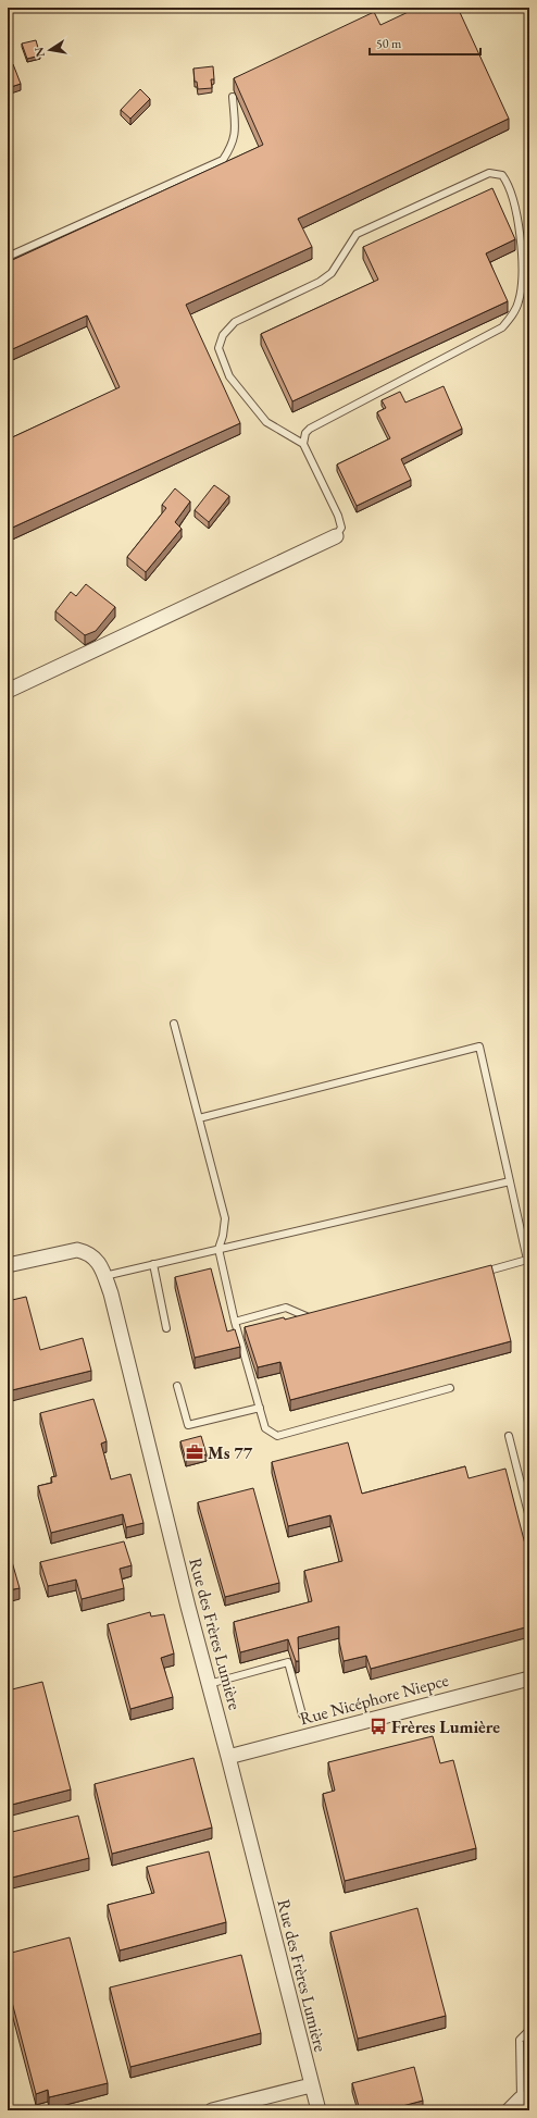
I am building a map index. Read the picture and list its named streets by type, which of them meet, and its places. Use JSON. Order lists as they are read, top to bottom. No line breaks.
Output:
{"streets":{"street":["Rue des Frères Lumière","Rue Nicéphore Niepce"]},"crossings":[["Rue des Frères Lumière","Rue Nicéphore Niepce"]],"places":{"office":["Ms 77"],"bus stop":["Frères Lumière"]},"scale_bar":"50 m","north":"left"}
